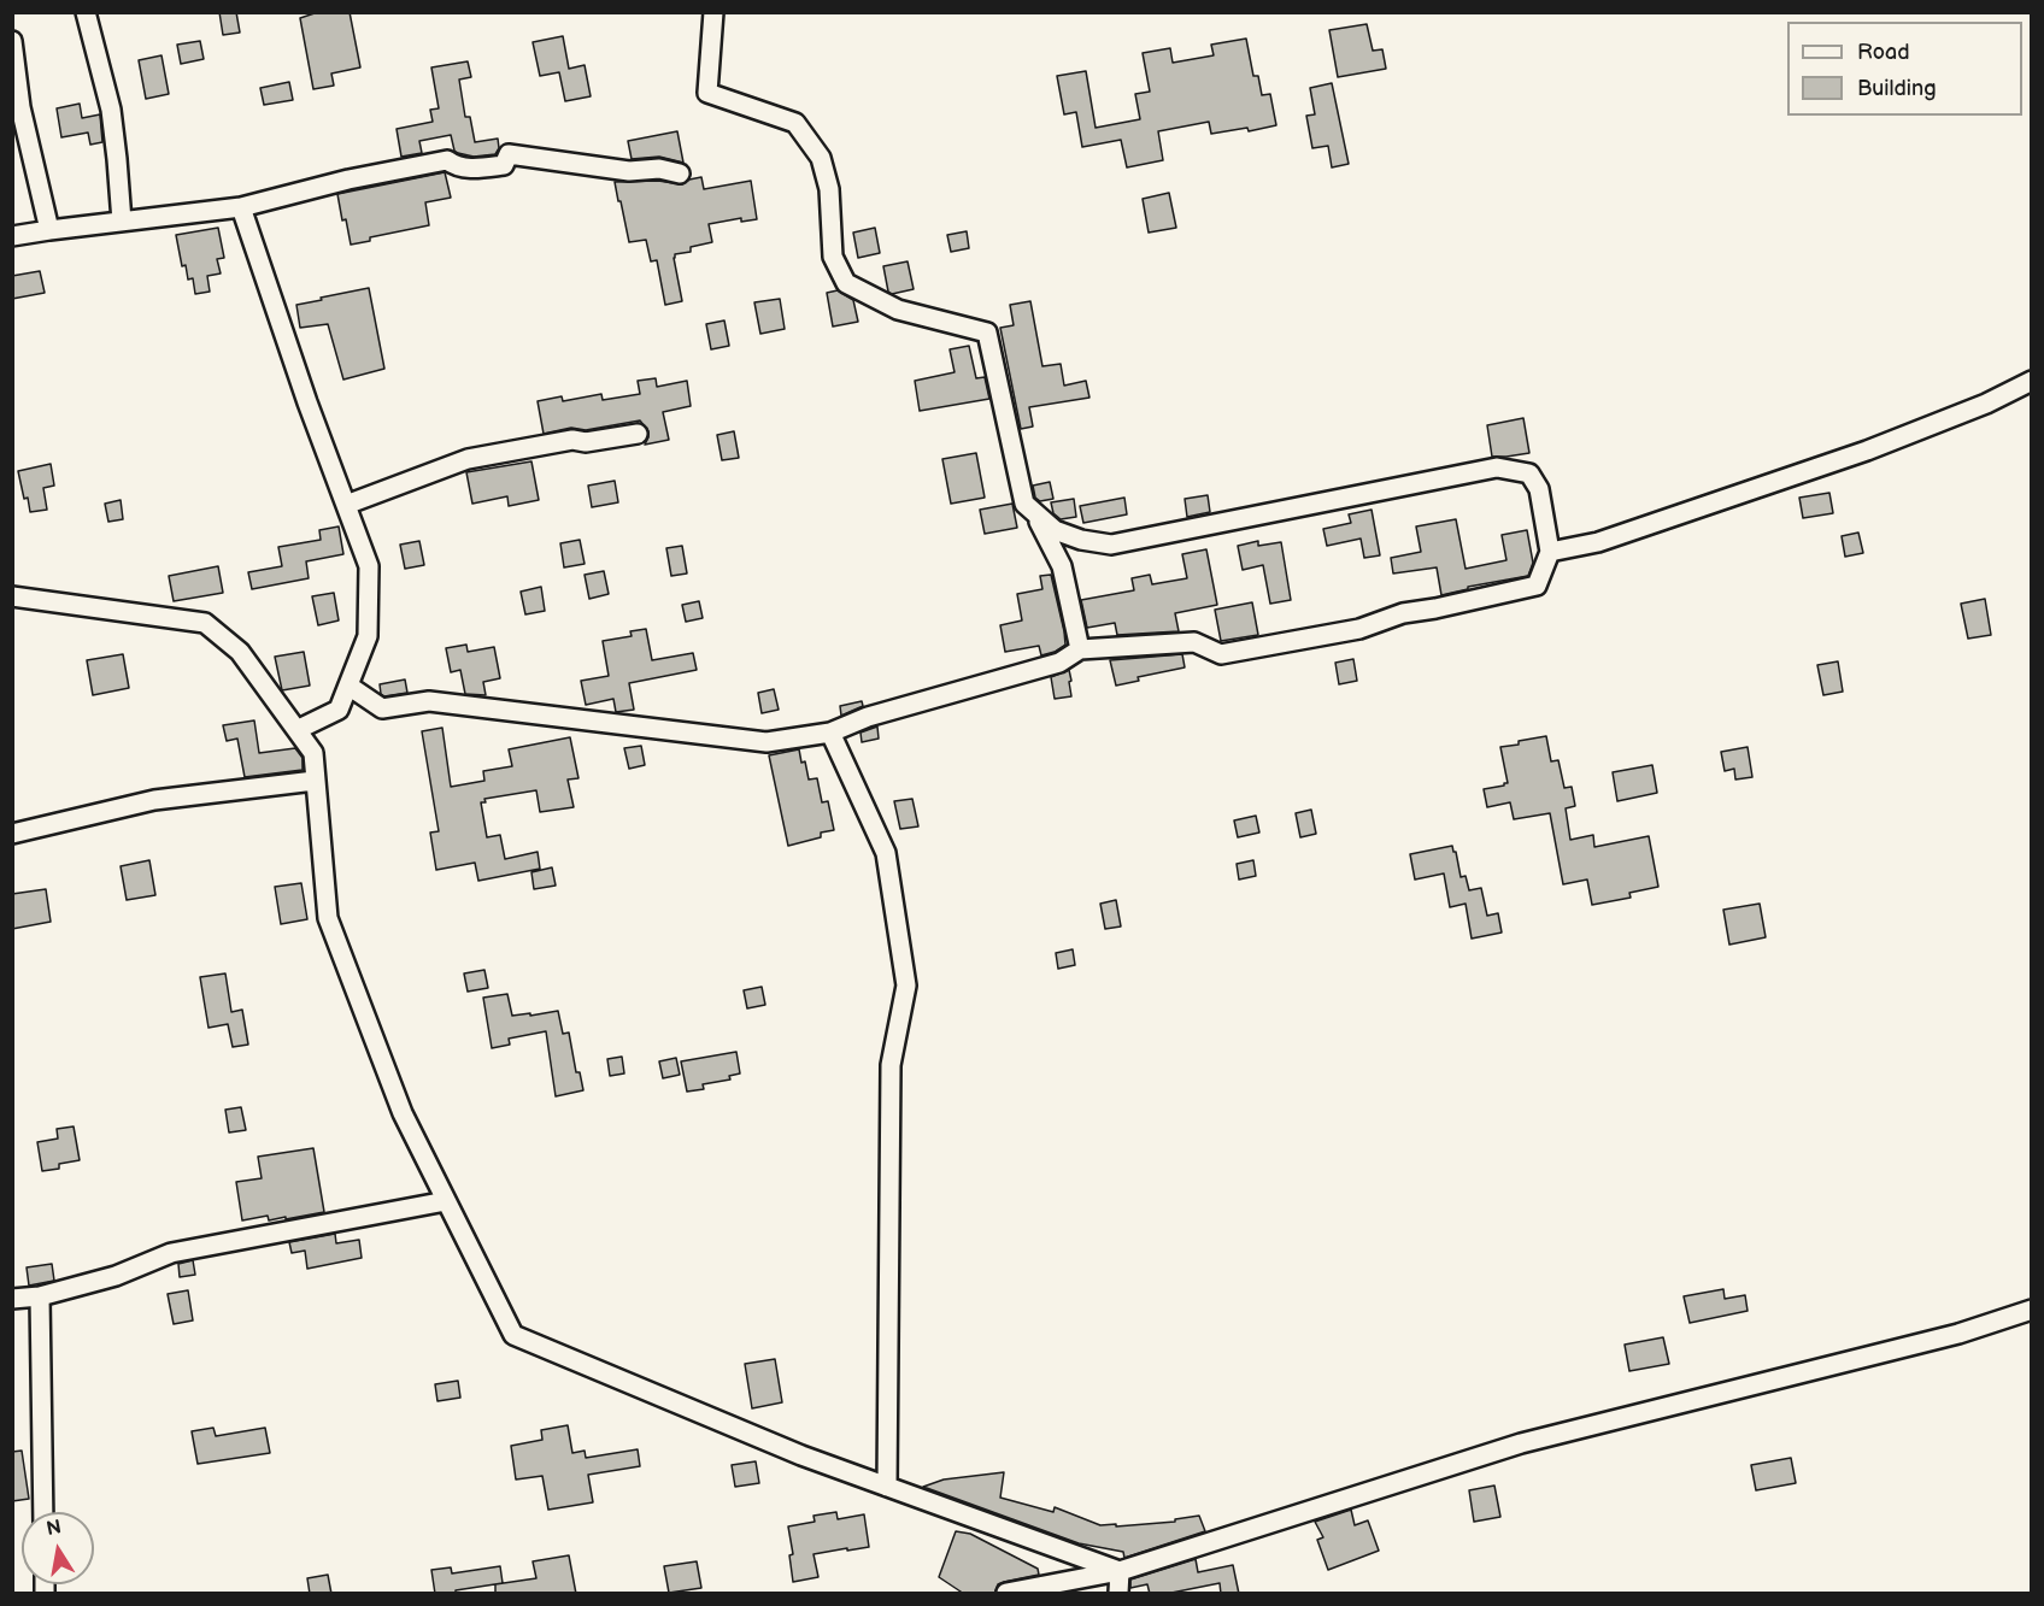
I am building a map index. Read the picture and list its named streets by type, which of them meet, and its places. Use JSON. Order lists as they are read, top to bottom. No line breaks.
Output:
{"legend":["Road","Building"],"north":"top"}
